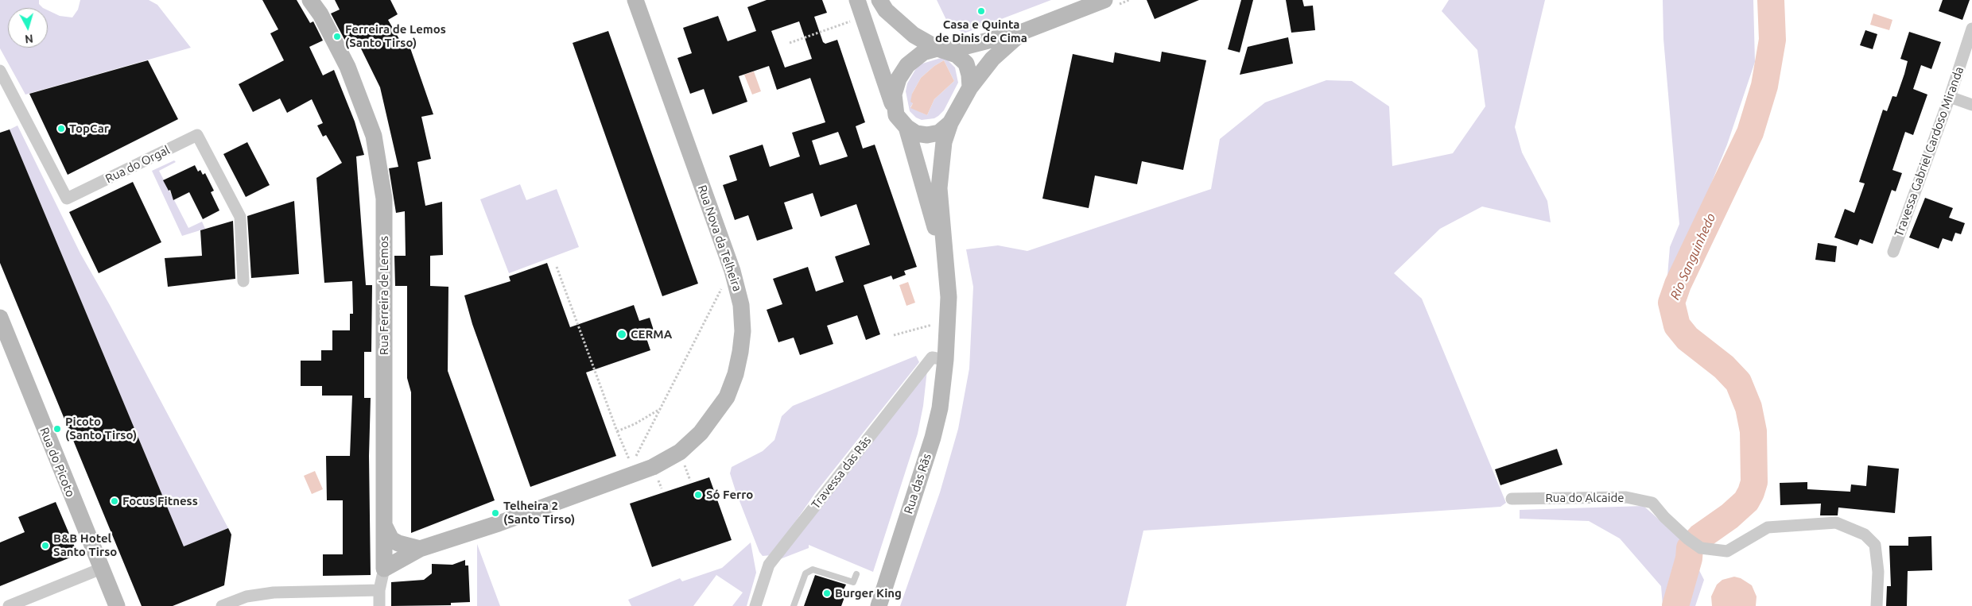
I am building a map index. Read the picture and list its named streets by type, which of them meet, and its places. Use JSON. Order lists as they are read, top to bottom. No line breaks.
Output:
{"streets":{"street":["Travessa Gabriel Cardoso Miranda","Rua do Orgal","Rua Nova da Telheira","Rua Ferreira de Lemos","Rua do Picoto","Travessa das Rãs","Rua das Rãs","Rua do Alcaide"]},"crossings":[["Rua Nova da Telheira","Rua Ferreira de Lemos"],["Travessa das Rãs","Rua das Rãs"]],"water":["Rio Sanguinhedo"],"places":["Casa e Quinta de Dinis de Cima","Ferreira de Lemos (Santo Tirso)","TopCar","CERMA","Picoto (Santo Tirso)","Só Ferro","Focus Fitness","Telheira 2 (Santo Tirso)","B&B Hotel Santo Tirso","Burger King"],"north":"bottom"}
